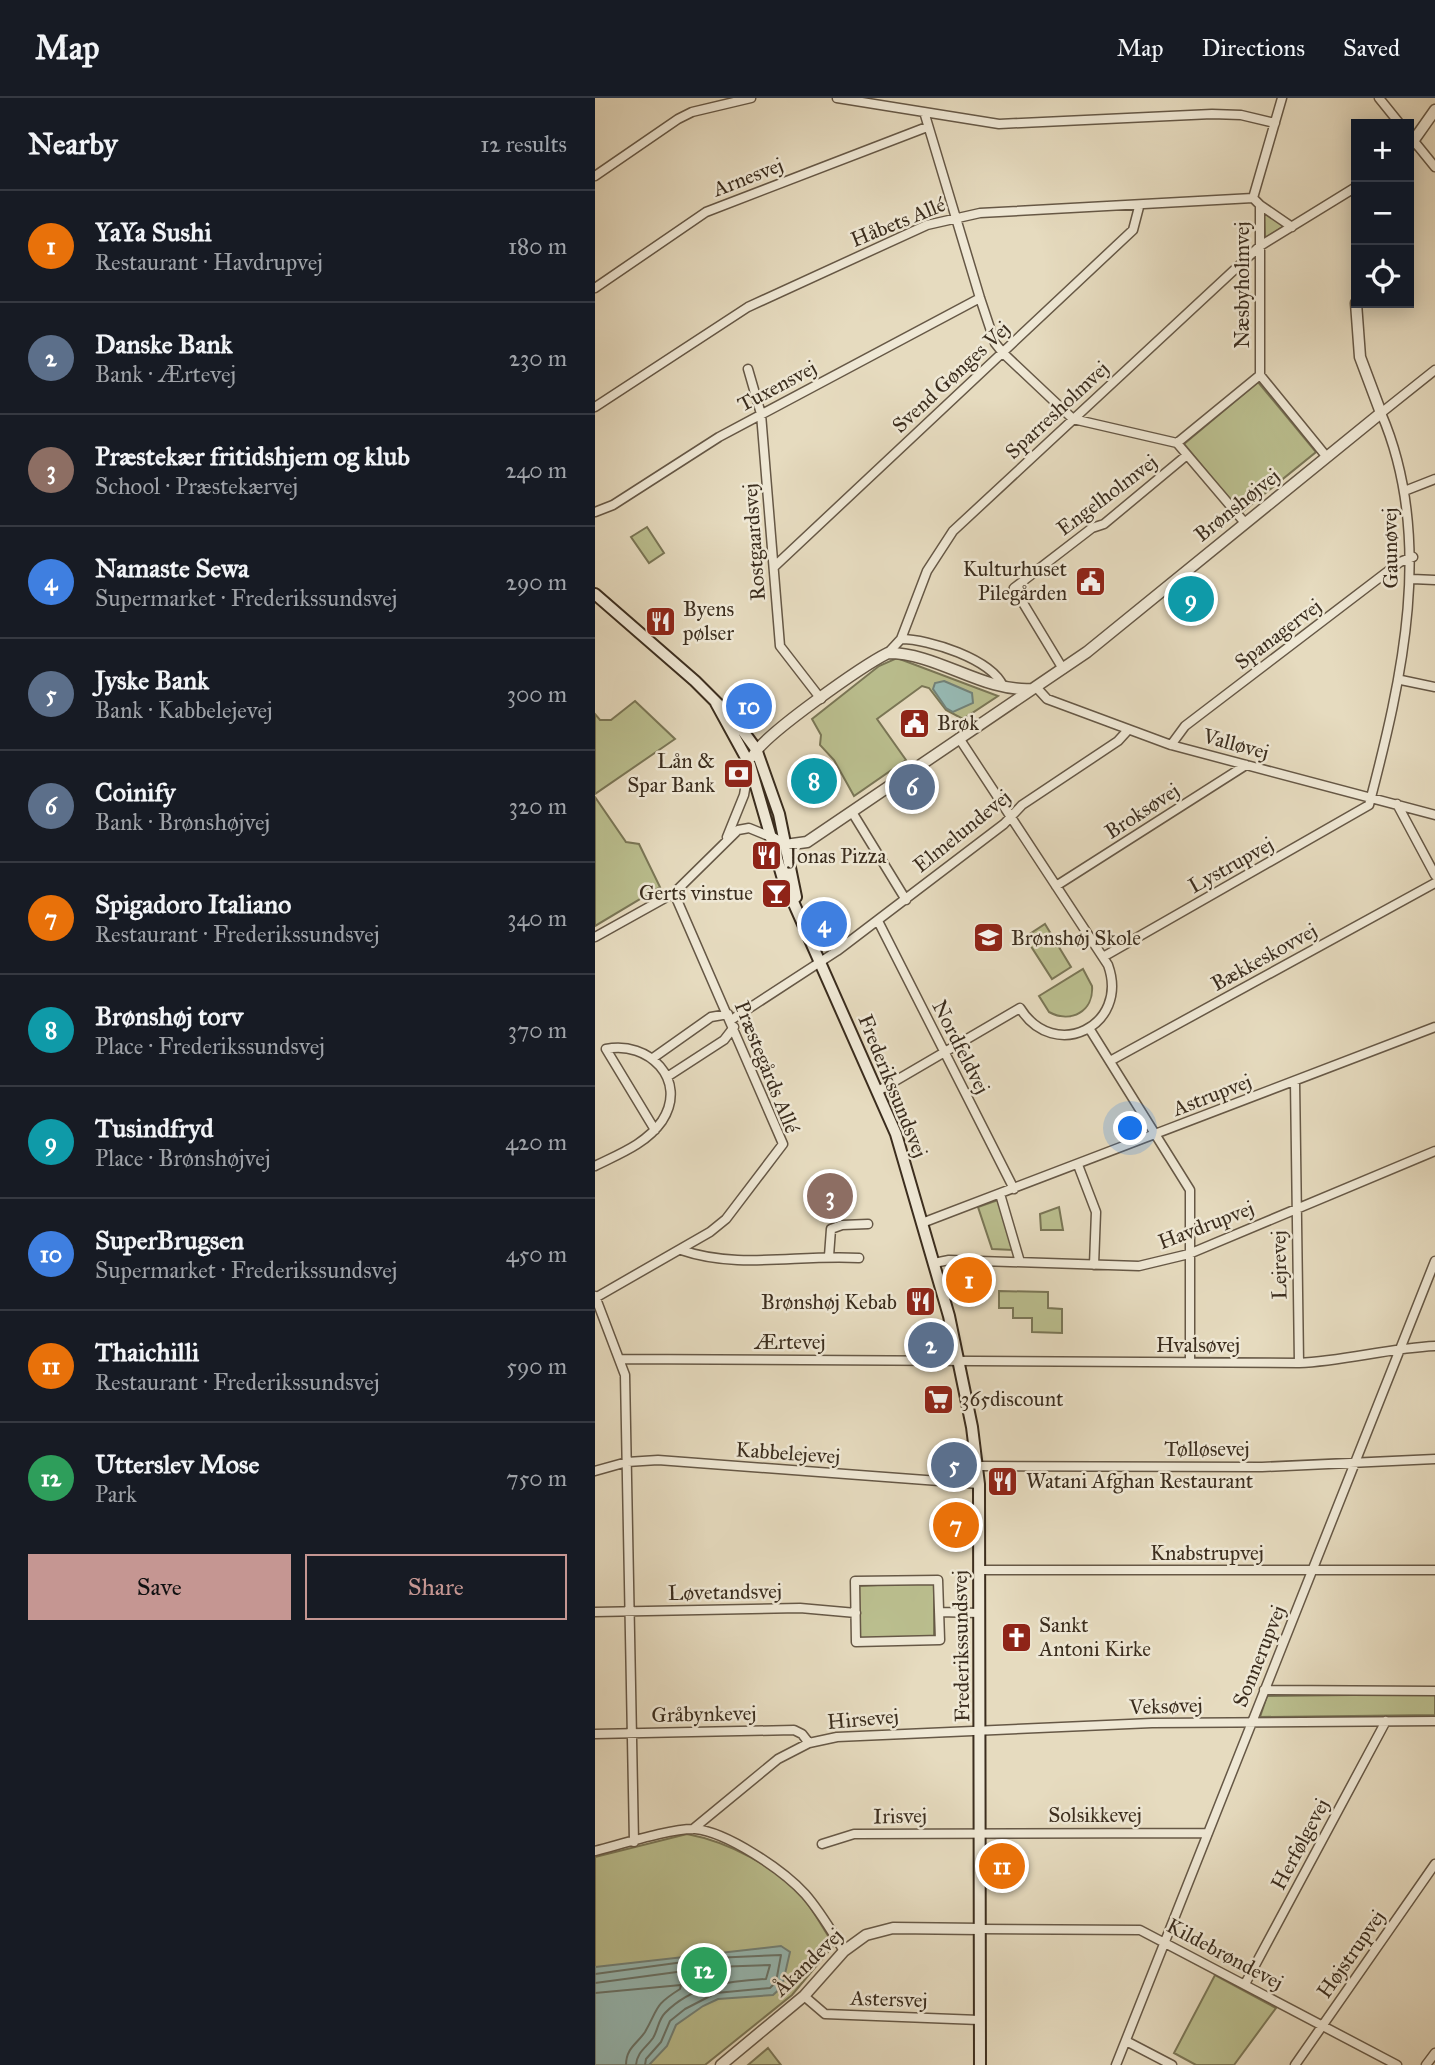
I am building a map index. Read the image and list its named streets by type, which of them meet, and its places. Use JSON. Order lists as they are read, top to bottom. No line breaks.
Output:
{"streets":{"main road":["Frederikssundsvej"],"street":["Arnesvej","Håbets Allé","Næsbyholmvej","Svend Gønges Vej","Tuxensvej","Sparresholmvej","Engelholmvej","Brønshøjvej","Rostgaardsvej","Gaunøvej","Spanagervej","Valløvej","Broksøvej","Elmelundevej","Lystrupvej","Bækkeskovvej","Nordfeldvej","Præstegårds Allé","Astrupvej","Havdrupvej","Lejrevej","Ærtevej","Hvalsøvej","Tølløsevej","Kabbelejevej","Knabstrupvej","Løvetandsvej","Sonnerupvej","Veksøvej","Gråbynkevej","Hirsevej","Solsikkevej","Irisvej","Herfølgevej","Kildebrøndevej","Højstrupvej","Åkandevej","Astersvej"]},"crossings":[["Håbets Allé","Næsbyholmvej"],["Håbets Allé","Svend Gønges Vej"],["Næsbyholmvej","Sparresholmvej"],["Næsbyholmvej","Engelholmvej"],["Næsbyholmvej","Brønshøjvej"],["Svend Gønges Vej","Rostgaardsvej"],["Tuxensvej","Rostgaardsvej"],["Engelholmvej","Brønshøjvej"],["Brønshøjvej","Gaunøvej"],["Brønshøjvej","Valløvej"],["Brønshøjvej","Frederikssundsvej"],["Gaunøvej","Spanagervej"],["Gaunøvej","Valløvej"],["Gaunøvej","Lystrupvej"],["Spanagervej","Valløvej"],["Valløvej","Broksøvej"],["Valløvej","Elmelundevej"],["Valløvej","Lystrupvej"],["Elmelundevej","Nordfeldvej"],["Elmelundevej","Præstegårds Allé"],["Elmelundevej","Frederikssundsvej"],["Nordfeldvej","Astrupvej"],["Frederikssundsvej","Astrupvej"],["Frederikssundsvej","Havdrupvej"],["Frederikssundsvej","Ærtevej"],["Frederikssundsvej","Hvalsøvej"],["Frederikssundsvej","Tølløsevej"],["Frederikssundsvej","Kabbelejevej"],["Frederikssundsvej","Knabstrupvej"],["Frederikssundsvej","Veksøvej"],["Frederikssundsvej","Hirsevej"],["Frederikssundsvej","Solsikkevej"],["Frederikssundsvej","Irisvej"],["Frederikssundsvej","Kildebrøndevej"],["Frederikssundsvej","Åkandevej"],["Frederikssundsvej","Astersvej"],["Astrupvej","Lejrevej"],["Havdrupvej","Lejrevej"],["Lejrevej","Hvalsøvej"],["Ærtevej","Hvalsøvej"],["Hvalsøvej","Sonnerupvej"],["Tølløsevej","Sonnerupvej"],["Knabstrupvej","Sonnerupvej"],["Sonnerupvej","Veksøvej"],["Sonnerupvej","Solsikkevej"],["Sonnerupvej","Kildebrøndevej"],["Veksøvej","Hirsevej"],["Veksøvej","Herfølgevej"],["Gråbynkevej","Hirsevej"],["Solsikkevej","Irisvej"],["Herfølgevej","Kildebrøndevej"],["Kildebrøndevej","Højstrupvej"],["Kildebrøndevej","Åkandevej"],["Åkandevej","Astersvej"]],"places":{"public building":["Kulturhuset Pilegården","Brøk"],"restaurant":["Byens pølser","Jonas Pizza","Brønshøj Kebab","Watani Afghan Restaurant"],"bank":["Lån & Spar Bank"],"bar":["Gerts vinstue"],"school or university":["Brønshøj Skole"],"supermarket":["365discount"],"church":["Sankt Antoni Kirke"]},"page":{"header":"Map","nav":["Map","Directions","Saved"],"heading":["Nearby","12 results"],"map_buttons":["+","−"],"list":[{"mark":"1","name":"YaYa Sushi","note":"Restaurant · Havdrupvej","value":"180 m"},{"mark":"2","name":"Danske Bank","note":"Bank · Ærtevej","value":"230 m"},{"mark":"3","name":"Præstekær fritidshjem og klub","note":"School · Præstekærvej","value":"240 m"},{"mark":"4","name":"Namaste Sewa","note":"Supermarket · Frederikssundsvej","value":"290 m"},{"mark":"5","name":"Jyske Bank","note":"Bank · Kabbelejevej","value":"300 m"},{"mark":"6","name":"Coinify","note":"Bank · Brønshøjvej","value":"320 m"},{"mark":"7","name":"Spigadoro Italiano","note":"Restaurant · Frederikssundsvej","value":"340 m"},{"mark":"8","name":"Brønshøj torv","note":"Place · Frederikssundsvej","value":"370 m"},{"mark":"9","name":"Tusindfryd","note":"Place · Brønshøjvej","value":"420 m"},{"mark":"10","name":"SuperBrugsen","note":"Supermarket · Frederikssundsvej","value":"450 m"},{"mark":"11","name":"Thaichilli","note":"Restaurant · Frederikssundsvej","value":"590 m"},{"mark":"12","name":"Utterslev Mose","note":"Park","value":"750 m"}],"pins":["9","10","8","6","4","3","1","2","5","7","11","12"],"buttons":["Save","Share"]}}
